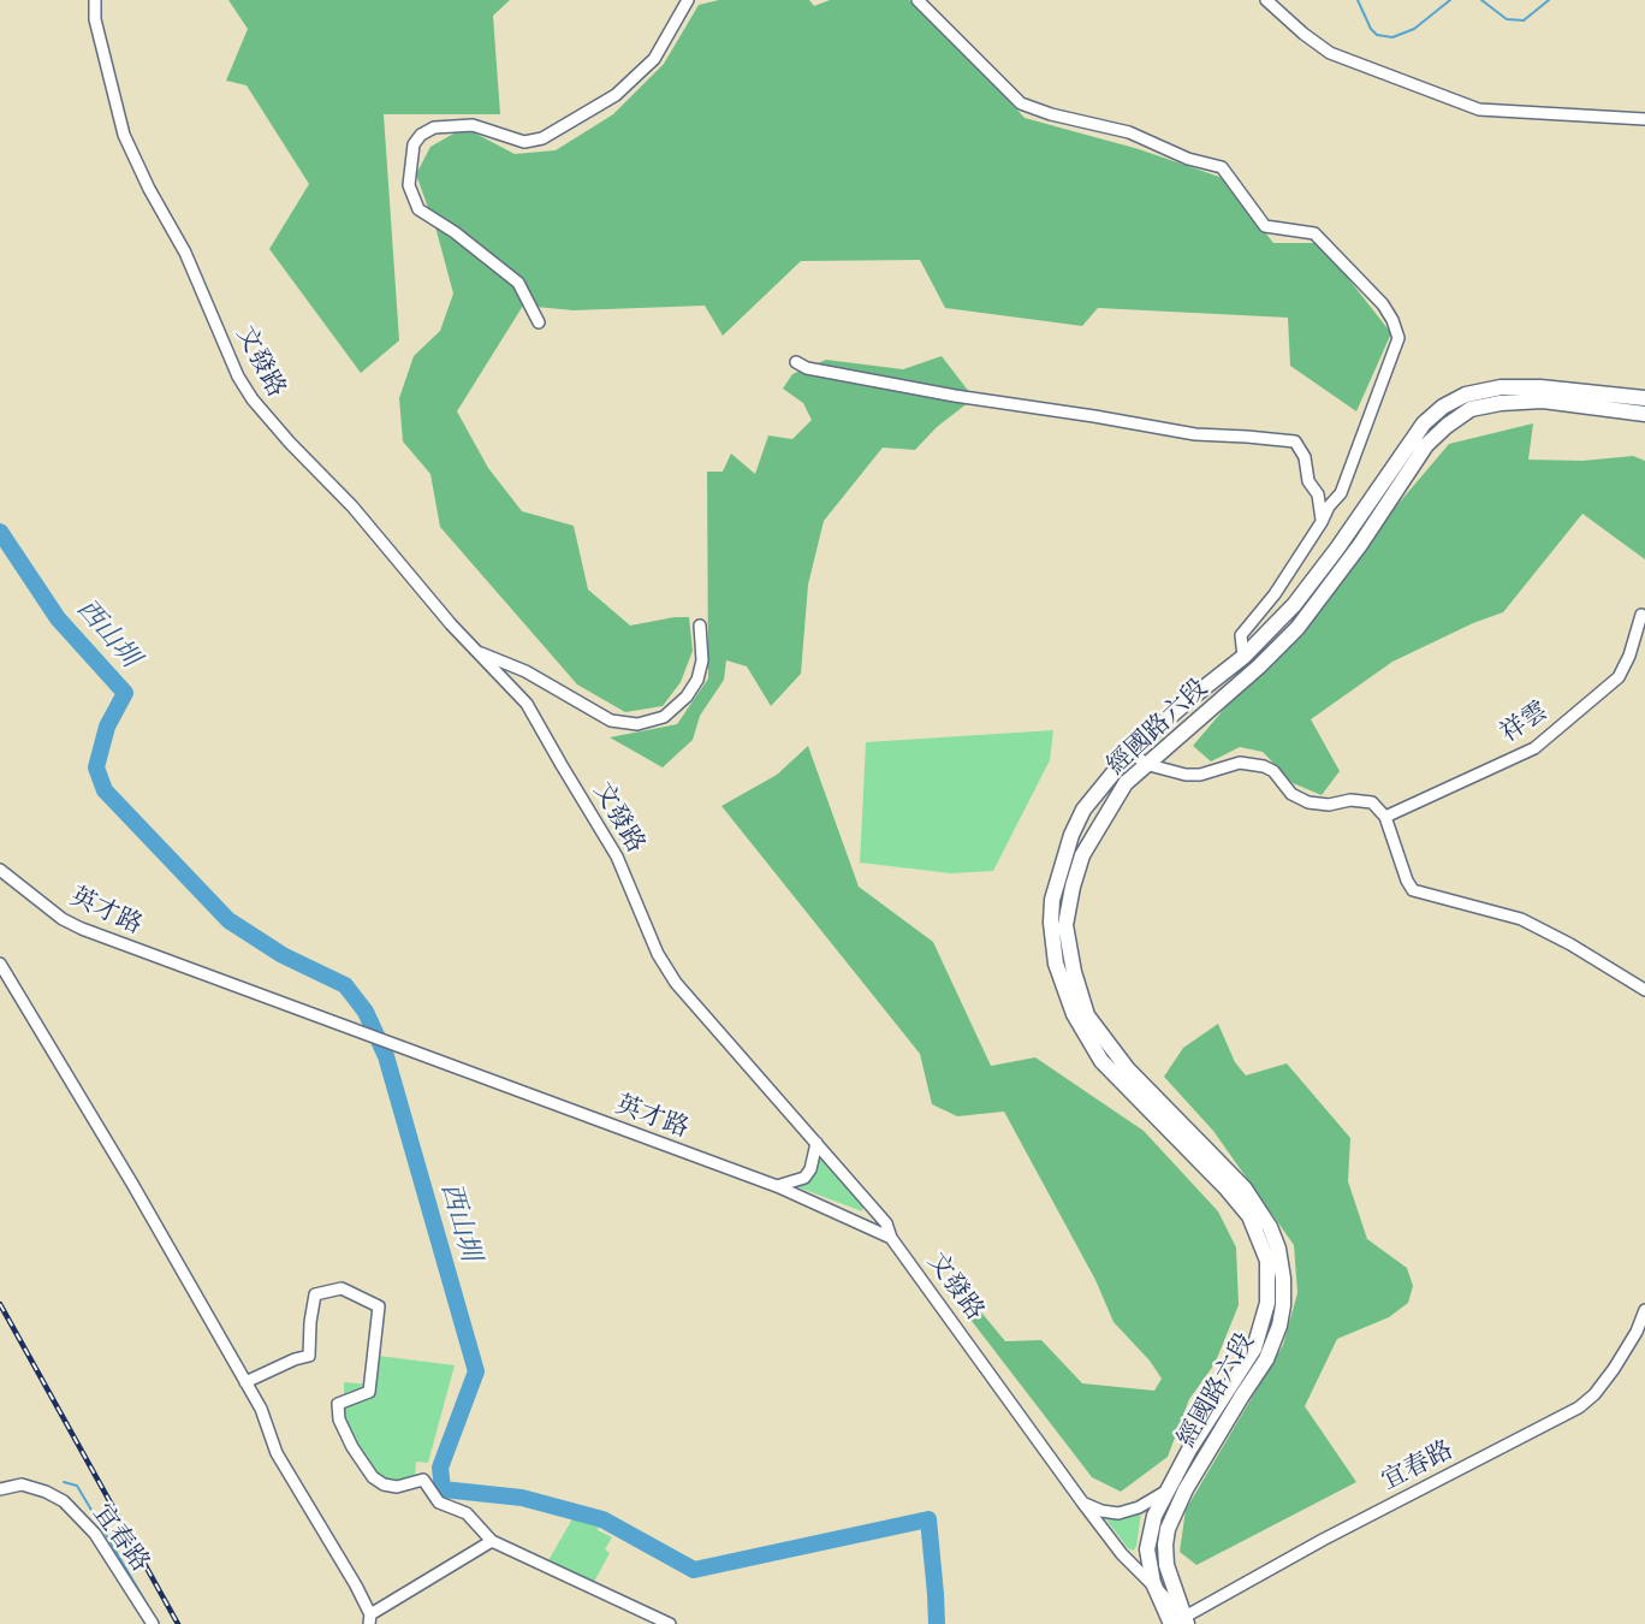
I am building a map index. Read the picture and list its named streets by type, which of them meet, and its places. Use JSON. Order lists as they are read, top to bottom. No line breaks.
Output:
{"streets":{"main road":["經國路六段"],"street":["文發路","祥雲","英才路","宜春路"]},"crossings":[["文發路","經國路六段"],["文發路","英才路"],["經國路六段","宜春路"]],"water":["西山圳"]}
